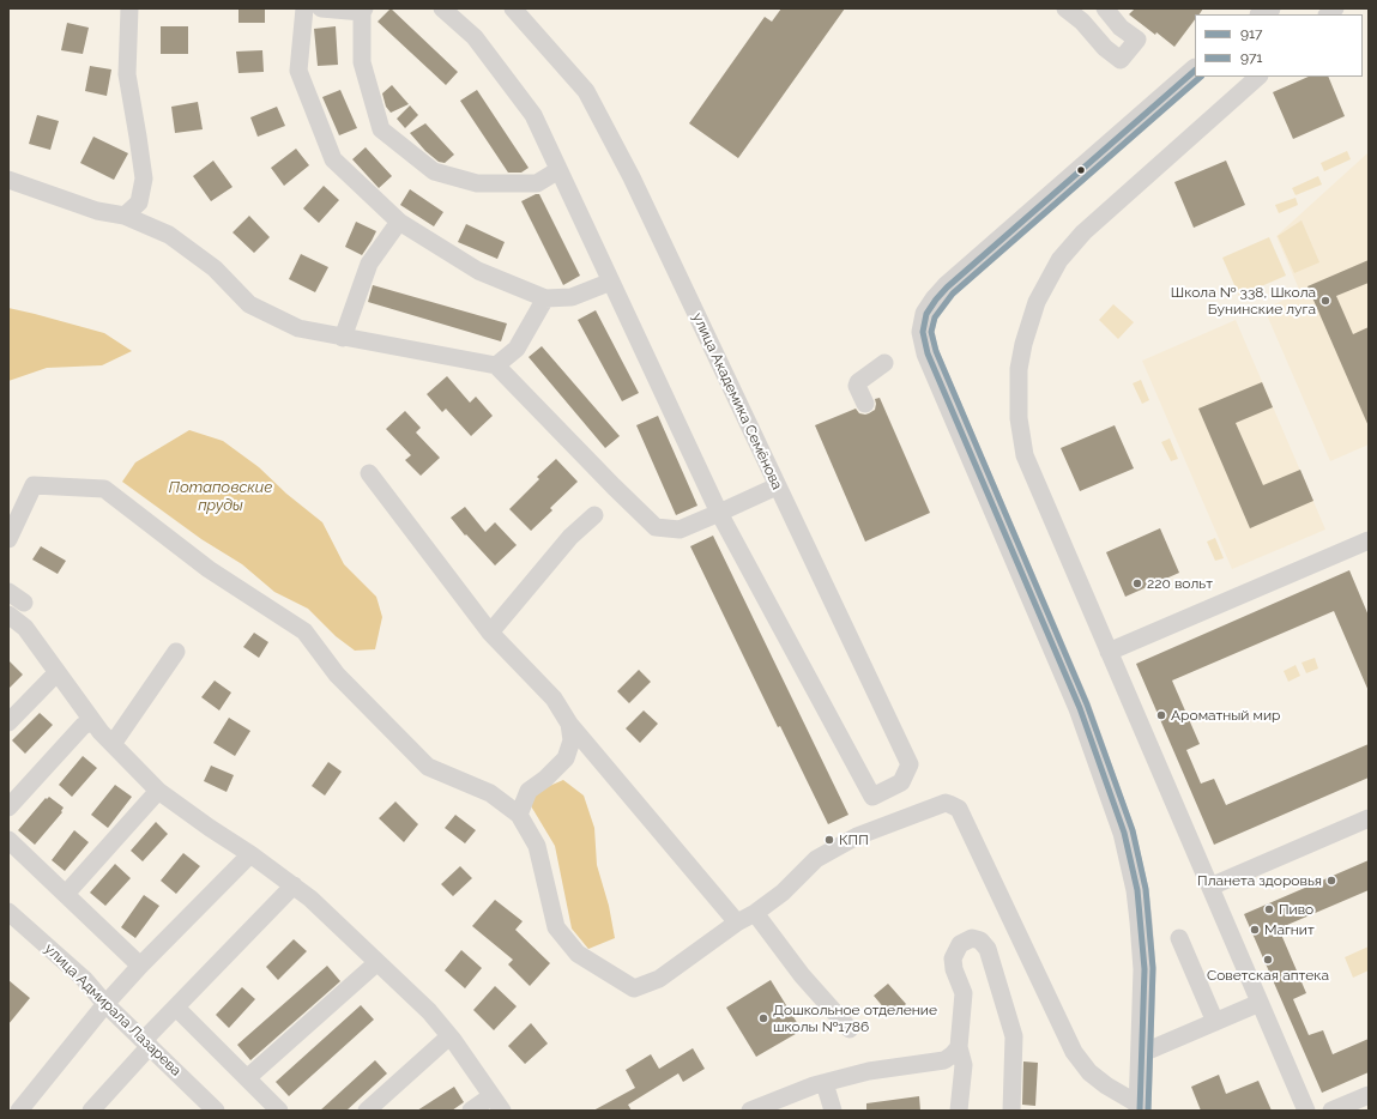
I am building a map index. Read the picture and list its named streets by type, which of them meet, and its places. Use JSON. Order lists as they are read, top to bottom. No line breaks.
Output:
{"streets":{"street":["улица Академика Семёнова","улица Адмирала Лазарева"]},"water":["Потаповские пруды"],"places":["Школа № 338, Школа Бунинские луга","220 вольт","Ароматный мир","КПП","Планета здоровья","Пиво","Магнит","Советская аптека","Дошкольное отделение школы №1786"],"lines":["transit line 917","transit line 971"],"legend":["917","971"]}
